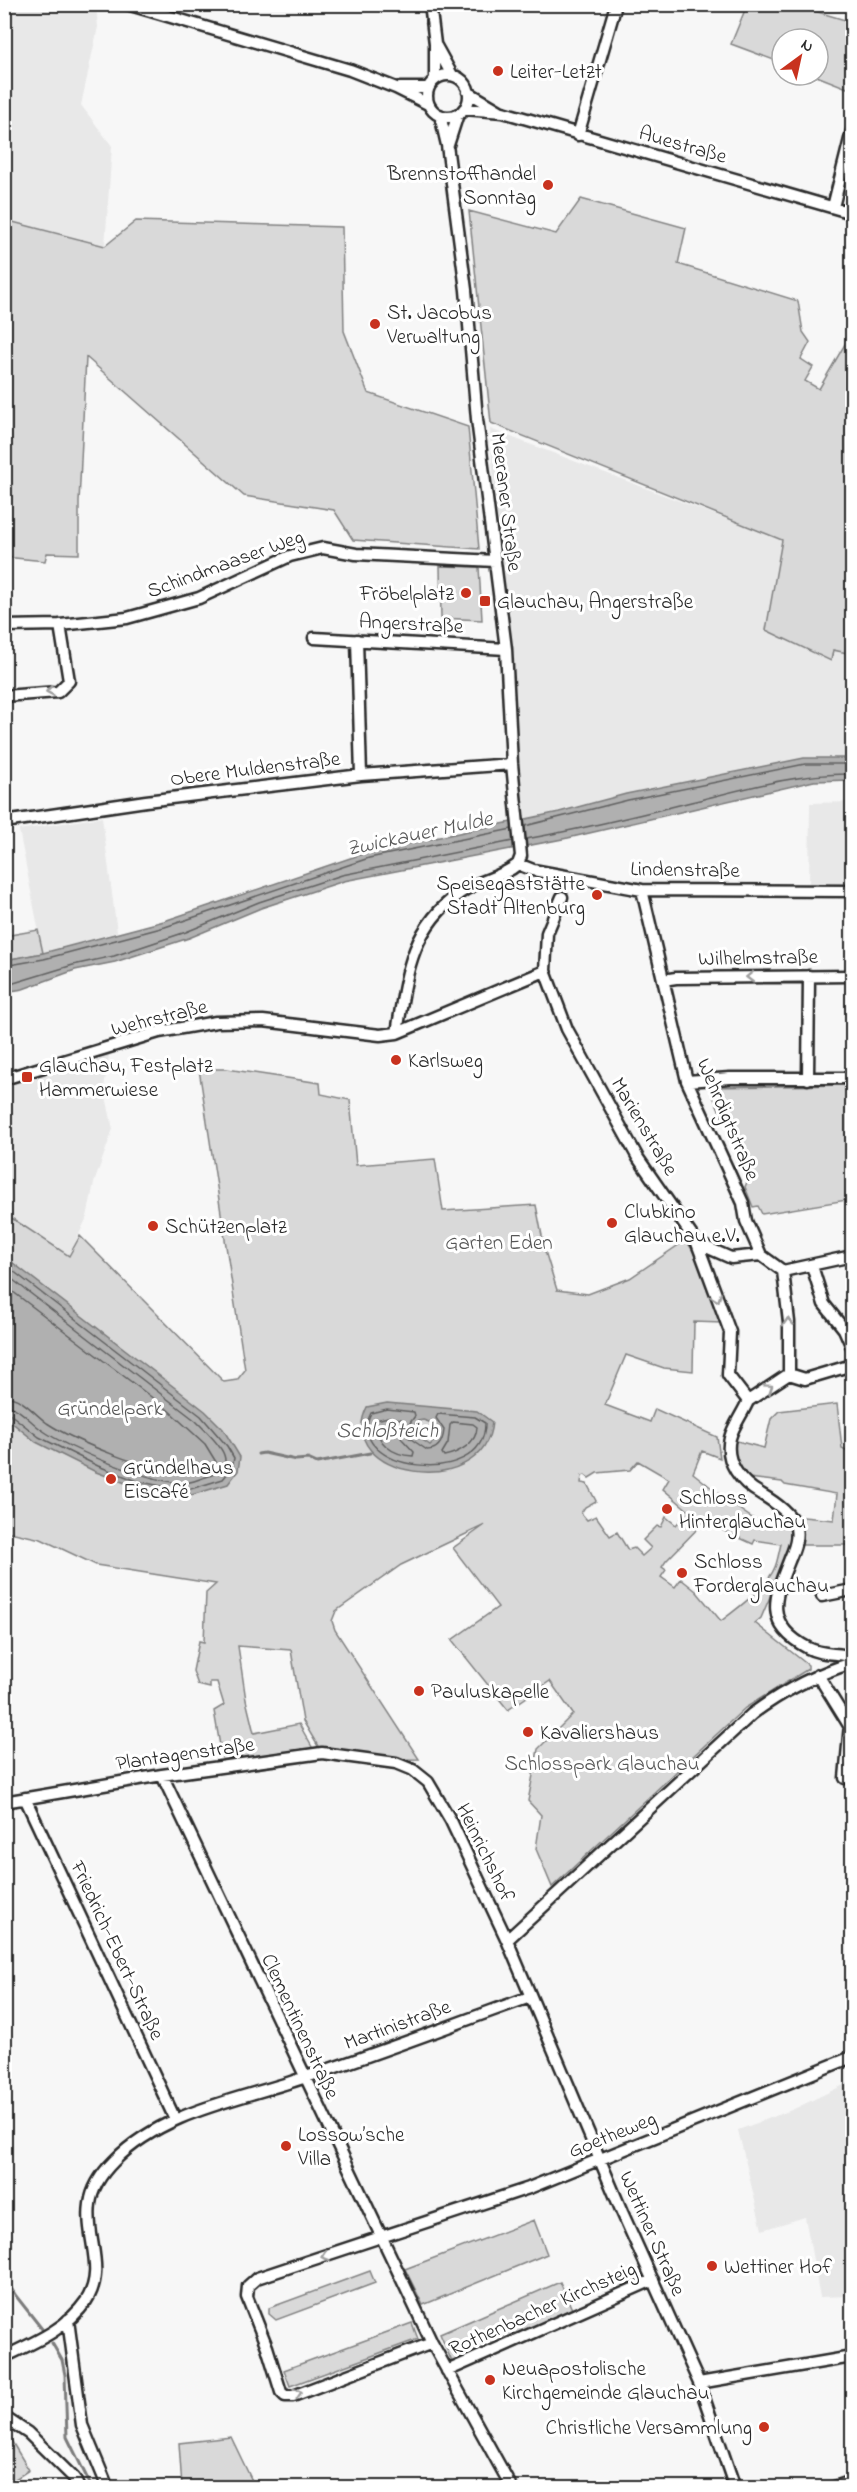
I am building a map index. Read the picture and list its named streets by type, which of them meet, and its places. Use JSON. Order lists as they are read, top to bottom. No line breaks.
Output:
{"streets":{"street":["Auestraße","Meeraner Straße","Schindmaaser Weg","Angerstraße","Obere Muldenstraße","Lindenstraße","Wilhelmstraße","Wehrstraße","Wehrdigtstraße","Marienstraße","Plantagenstraße","Heinrichshof","Friedrich-Ebert-Straße","Martinistraße","Clementinenstraße","Goetheweg","Wettiner Straße","Rothenbacher Kirchsteig"]},"crossings":[["Auestraße","Meeraner Straße"],["Meeraner Straße","Schindmaaser Weg"],["Meeraner Straße","Angerstraße"],["Meeraner Straße","Obere Muldenstraße"],["Meeraner Straße","Lindenstraße"],["Lindenstraße","Wehrdigtstraße"],["Wilhelmstraße","Wehrdigtstraße"],["Wehrstraße","Marienstraße"],["Plantagenstraße","Heinrichshof"],["Plantagenstraße","Friedrich-Ebert-Straße"],["Plantagenstraße","Clementinenstraße"],["Heinrichshof","Martinistraße"],["Heinrichshof","Wettiner Straße"],["Friedrich-Ebert-Straße","Martinistraße"],["Martinistraße","Clementinenstraße"],["Martinistraße","Wettiner Straße"],["Clementinenstraße","Goetheweg"],["Clementinenstraße","Rothenbacher Kirchsteig"],["Goetheweg","Wettiner Straße"],["Wettiner Straße","Rothenbacher Kirchsteig"]],"one_way":["Wilhelmstraße"],"water":["Zwickauer Mulde","Schloßteich"],"parks":["Garten Eden","Gründelpark","Schlosspark Glauchau"],"places":{"other":["Leiter-Letzt","Brennstoffhandel Sonntag","St. Jacobus Verwaltung","Fröbelplatz","Speisegaststätte Stadt Altenburg","Karlsweg","Clubkino Glauchau e.V.","Schützenplatz","Gründelhaus Eiscafé","Schloss Hinterglauchau","Schloss Forderglauchau","Pauluskapelle","Kavaliershaus","Lossow’sche Villa","Wettiner Hof","Neuapostolische Kirchgemeinde Glauchau","Christliche Versammlung"],"transit":["Glauchau, Angerstraße","Glauchau, Festplatz Hammerwiese"]},"north":"top right"}
